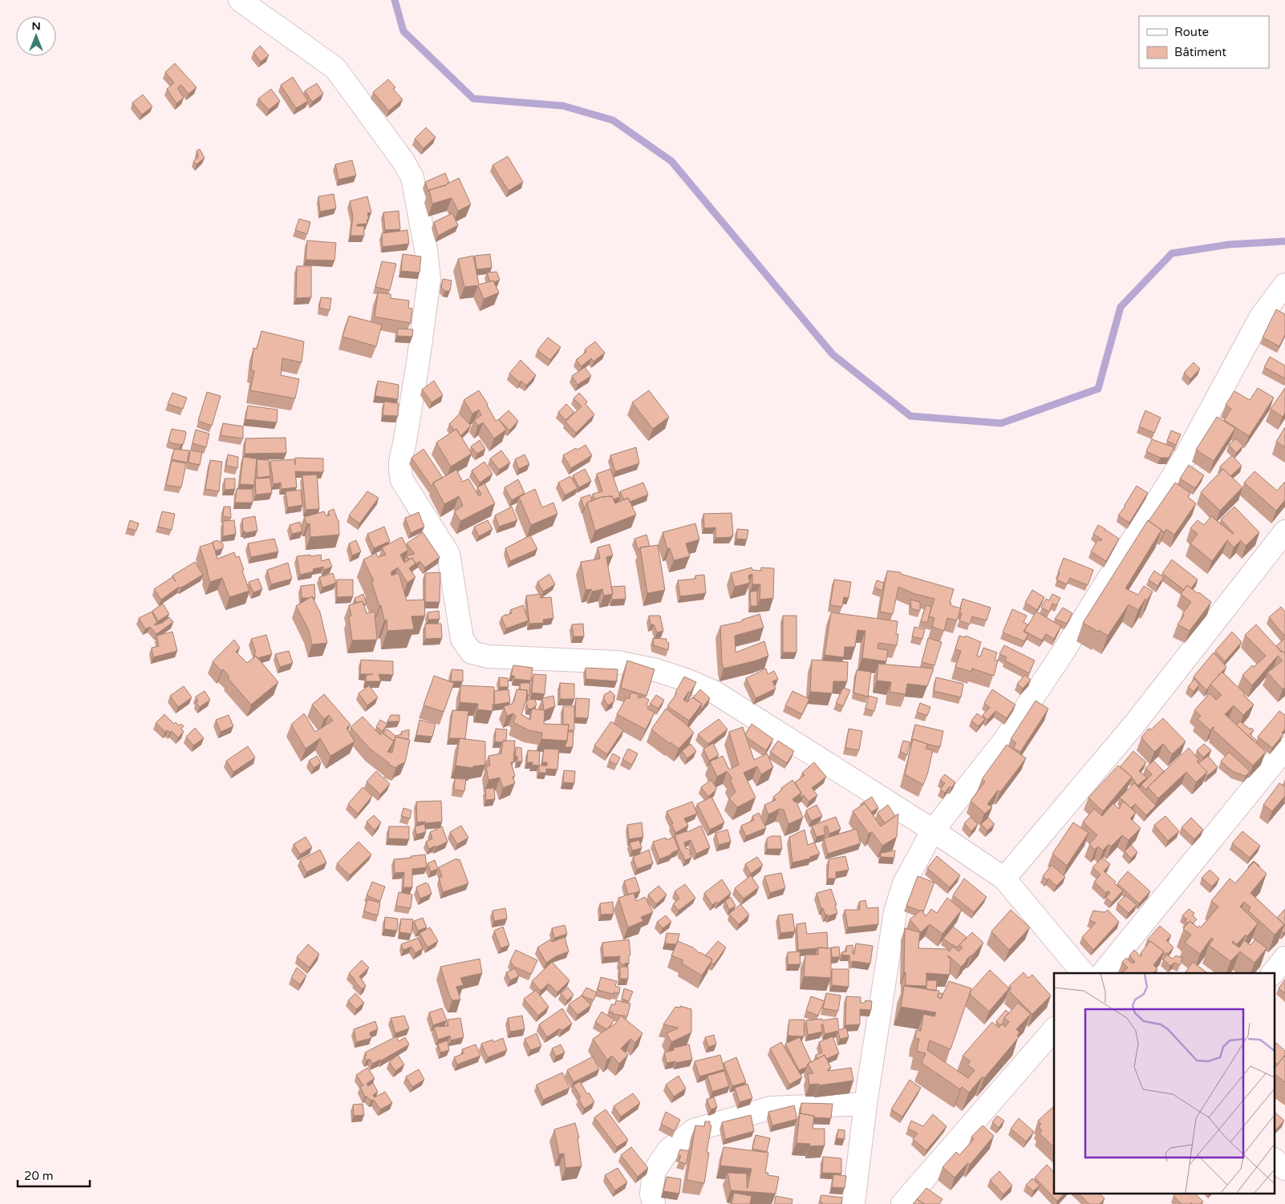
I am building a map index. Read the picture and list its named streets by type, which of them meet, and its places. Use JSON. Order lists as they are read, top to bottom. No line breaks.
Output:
{"legend":["Route","Bâtiment"],"scale_bar":"20 m","north":"top"}
